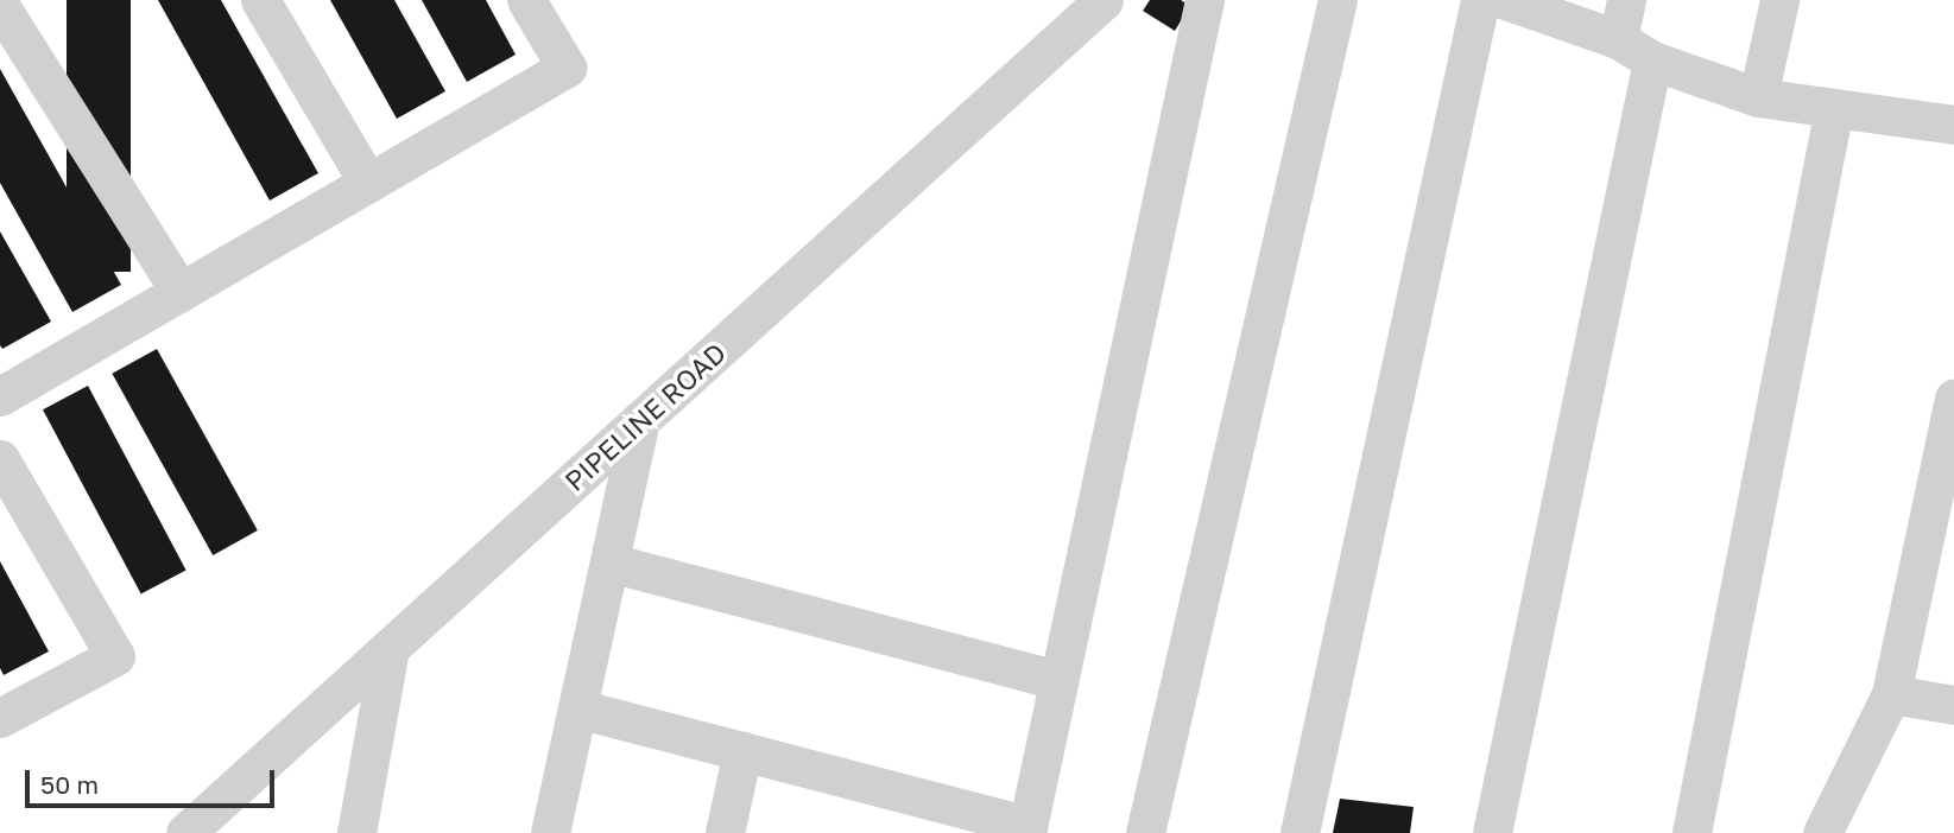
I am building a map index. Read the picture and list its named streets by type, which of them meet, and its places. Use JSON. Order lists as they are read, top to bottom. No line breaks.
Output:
{"streets":{"street":["PIPELINE ROAD"]},"scale_bar":"50 m"}
